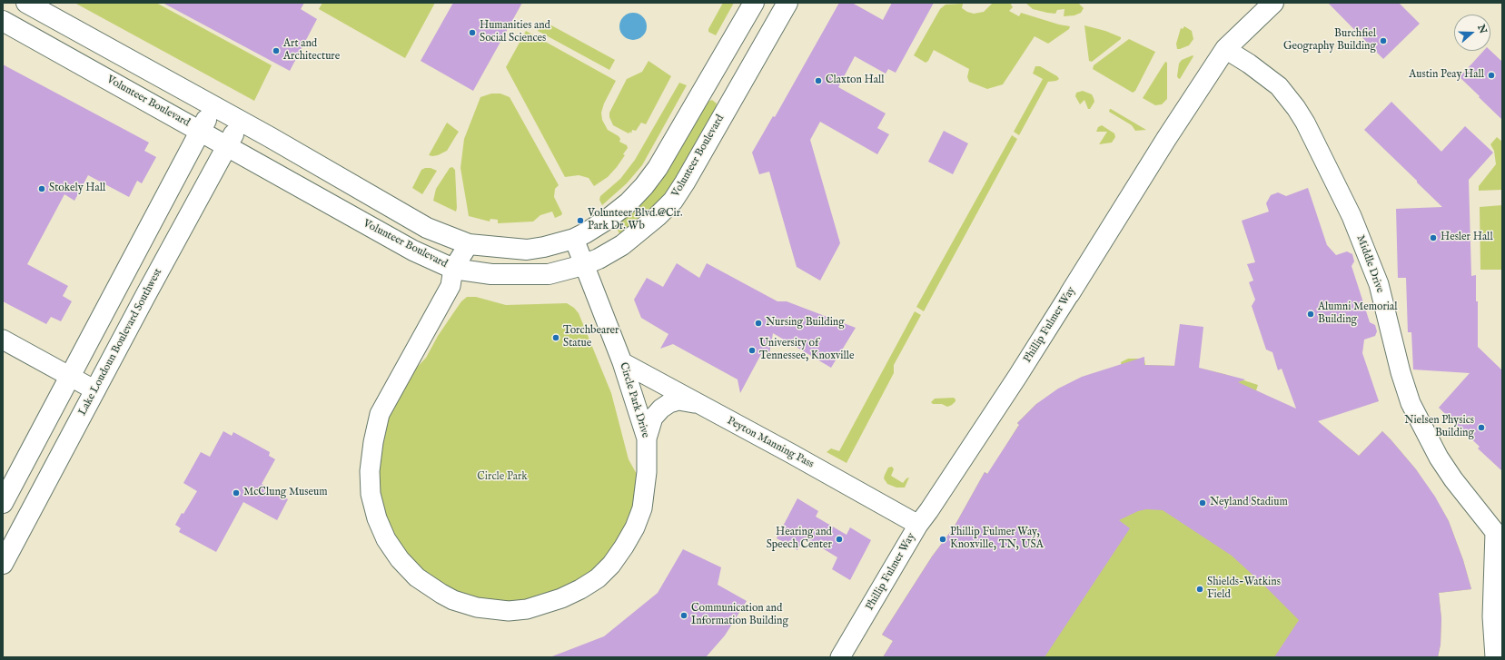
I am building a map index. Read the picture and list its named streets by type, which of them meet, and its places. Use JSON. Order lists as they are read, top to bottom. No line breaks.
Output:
{"streets":{"street":["Volunteer Boulevard","Middle Drive","Phillip Fulmer Way","Lake Loudoun Boulevard Southwest","Circle Park Drive","Peyton Manning Pass"]},"crossings":[["Volunteer Boulevard","Lake Loudoun Boulevard Southwest"],["Volunteer Boulevard","Circle Park Drive"],["Middle Drive","Phillip Fulmer Way"],["Phillip Fulmer Way","Peyton Manning Pass"],["Circle Park Drive","Peyton Manning Pass"]],"parks":["Circle Park"],"places":["Humanities and Social Sciences","Burchfiel Geography Building","Art and Architecture","Austin Peay Hall","Claxton Hall","Stokely Hall","Volunteer Blvd.@Cir. Park Dr. Wb","Hesler Hall","Alumni Memorial Building","Nursing Building","Torchbearer Statue","University of Tennessee, Knoxville","Nielsen Physics Building","McClung Museum","Neyland Stadium","Hearing and Speech Center","Phillip Fulmer Way, Knoxville, TN, USA","Shields-Watkins Field","Communication and Information Building"],"north":"right"}
